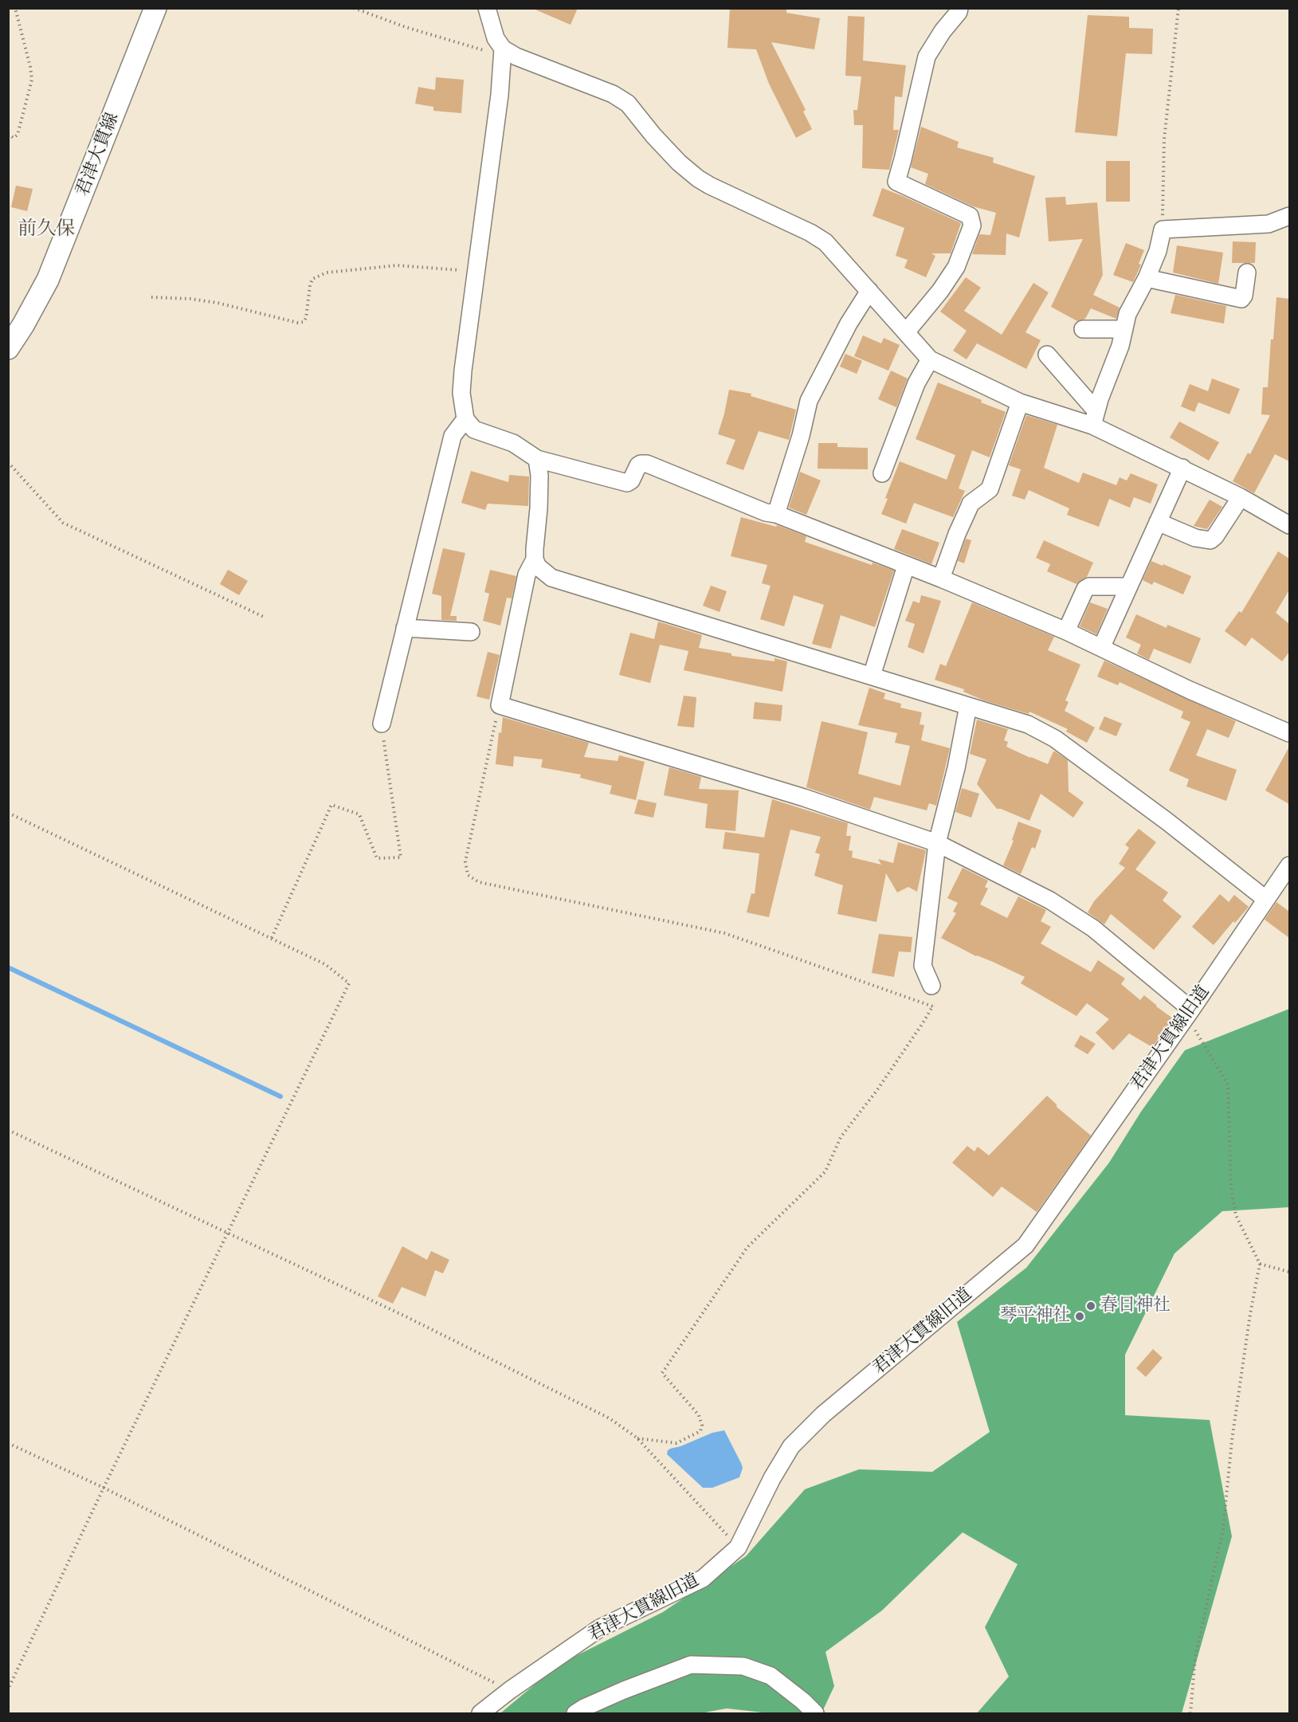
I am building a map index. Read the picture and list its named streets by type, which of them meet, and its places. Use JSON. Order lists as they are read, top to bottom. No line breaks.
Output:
{"streets":{"main road":["君津大貫線"],"street":["君津大貫線旧道"]},"districts":["前久保"],"places":["春日神社","琴平神社"]}
